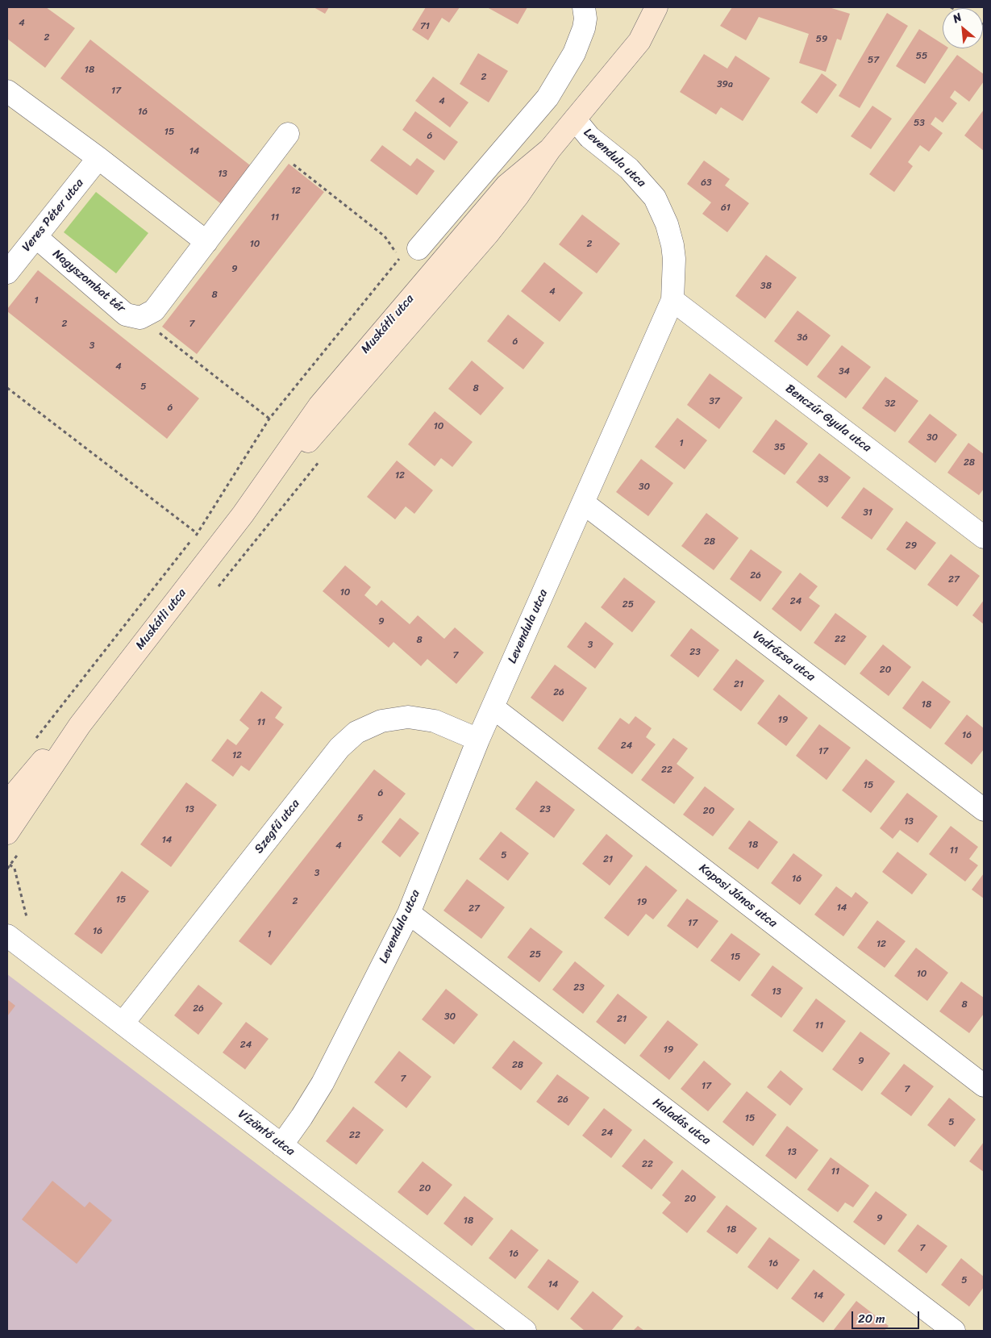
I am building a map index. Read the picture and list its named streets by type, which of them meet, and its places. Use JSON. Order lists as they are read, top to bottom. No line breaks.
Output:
{"streets":{"main road":["Muskátli utca"],"street":["Levendula utca","Veres Péter utca","Nagyszombat tér","Benczúr Gyula utca","Vadrózsa utca","Szegfű utca","Kaposi János utca","Haladás utca","Vízöntő utca"]},"crossings":[["Levendula utca","Muskátli utca"],["Levendula utca","Benczúr Gyula utca"],["Levendula utca","Vadrózsa utca"],["Levendula utca","Szegfű utca"],["Levendula utca","Kaposi János utca"],["Levendula utca","Haladás utca"],["Levendula utca","Vízöntő utca"],["Veres Péter utca","Nagyszombat tér"],["Szegfű utca","Vízöntő utca"]],"house_numbers":["4","71","2","59","55","57","18","2","39a","17","4","16","53","15","6","14","13","63","12","61","11","10","2","9","38","4","8","1","2","7","36","6","3","4","34","5","8","37","32","6","10","30","1","35","28","12","33","30","31","28","29","26","27","10","24","25","9","22","8","3","23","7","20","21","26","18","19","11","16","24","17","12","22","15","6","13","23","20","5","13","14","18","4","11","5","21","3","16","15","2","19","14","27","17","16","1","12","25","15","10","23","13","8","26","30","21","11","24","19","9","28","7","17","7","26","15","5","24","22","13","22","11","20","20","9","18","18","7","16","16","5","14","14"],"scale_bar":"20 m","north":"top left"}
